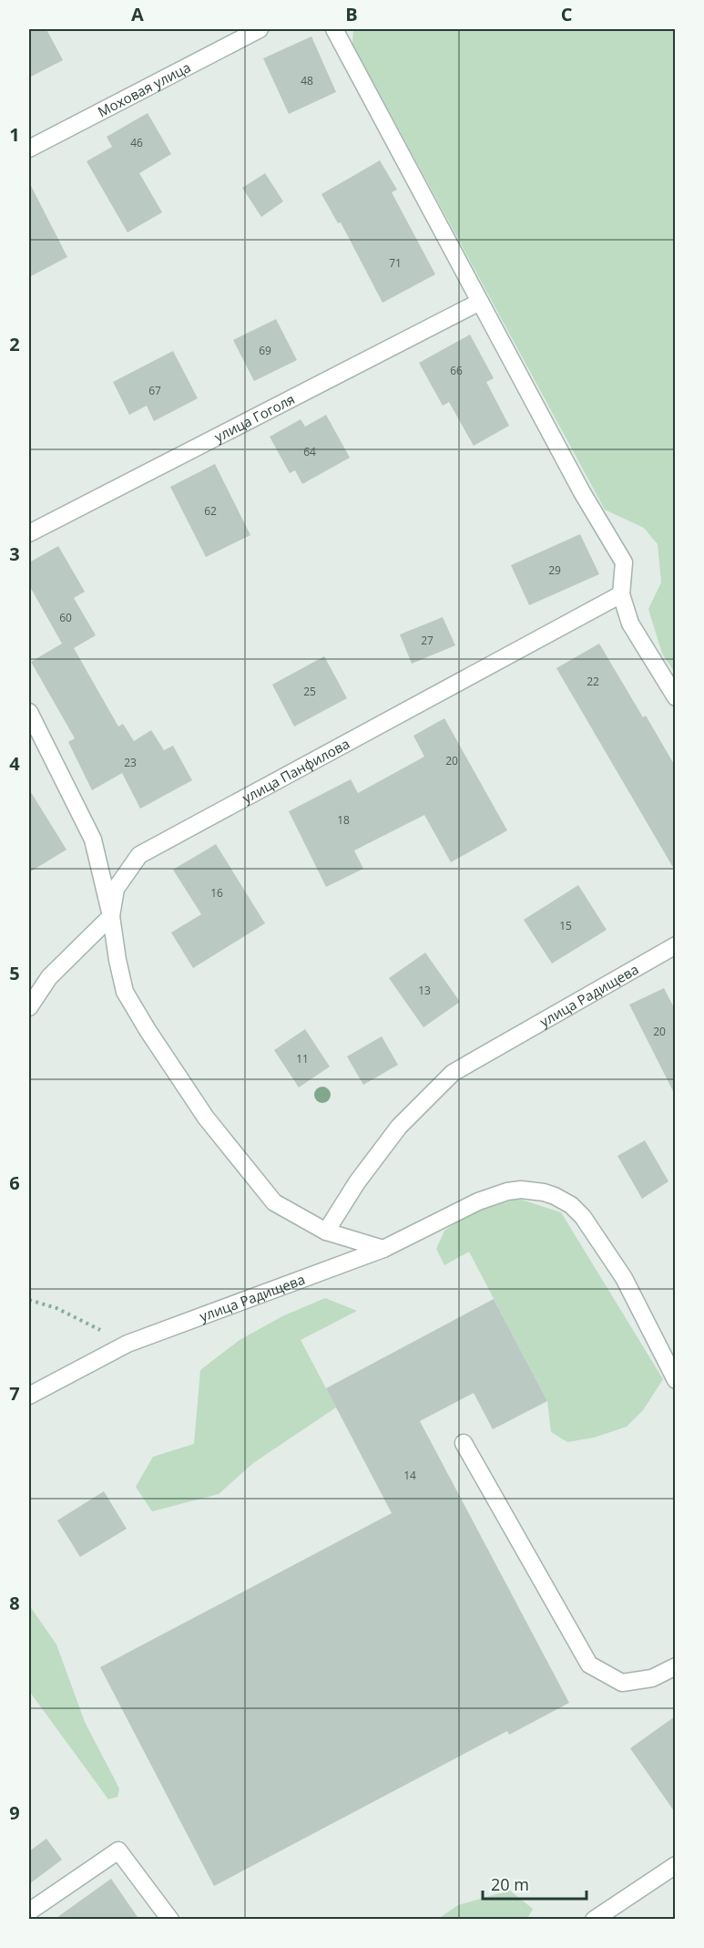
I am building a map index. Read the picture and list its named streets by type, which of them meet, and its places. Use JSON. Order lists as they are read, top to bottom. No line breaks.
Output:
{"streets":{"street":["Моховая улица","улица Гоголя","улица Панфилова","улица Радищева"]},"house_numbers":["48","46","71","69","66","67","64","62","29","60","27","22","25","20","23","18","16","15","13","20","11","14"],"scale_bar":"20 m","grid":{"columns":["A","B","C"],"rows":["1","2","3","4","5","6","7","8","9"]}}
